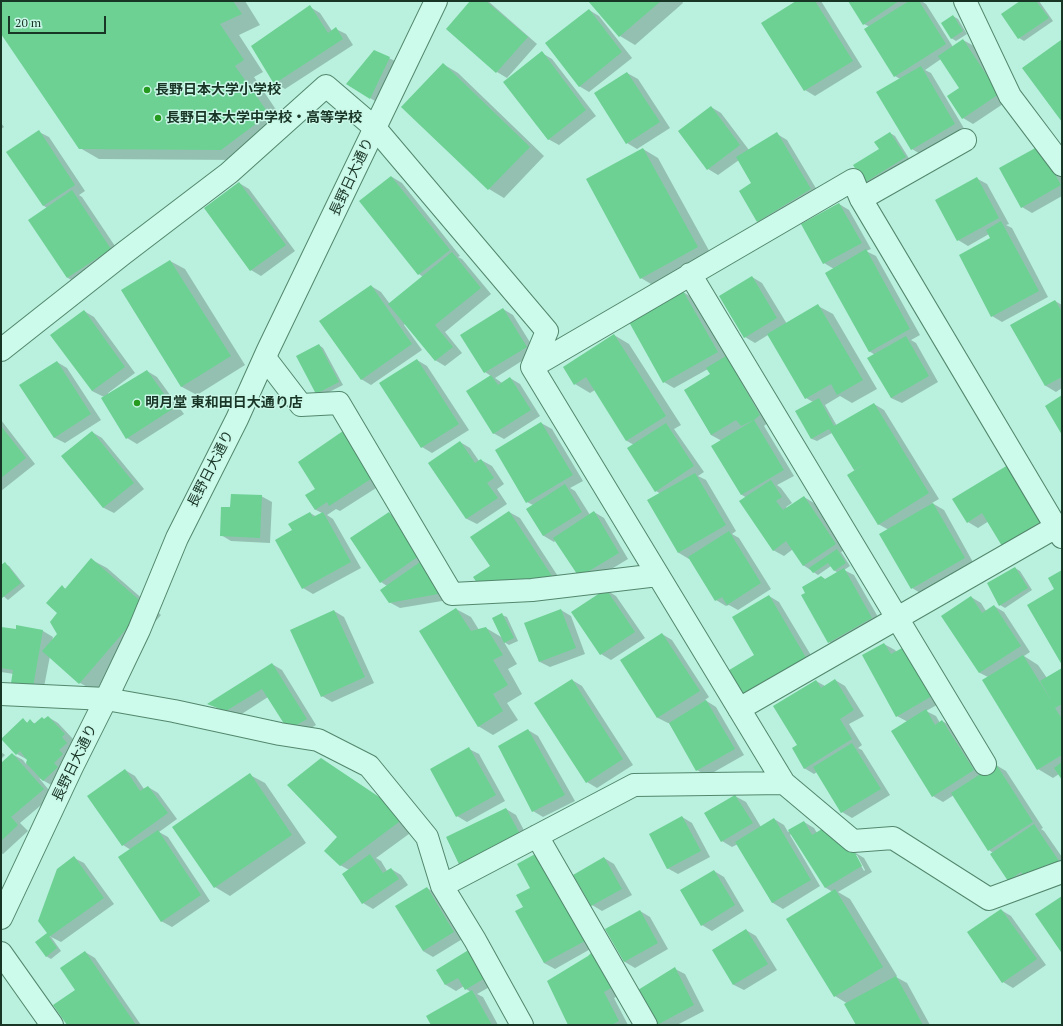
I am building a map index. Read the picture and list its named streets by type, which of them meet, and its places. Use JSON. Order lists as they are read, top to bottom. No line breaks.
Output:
{"streets":{"street":["長野日大通り"]},"places":["長野日本大学小学校","長野日本大学中学校・高等学校","明月堂 東和田日大通り店"],"scale_bar":"20 m"}
